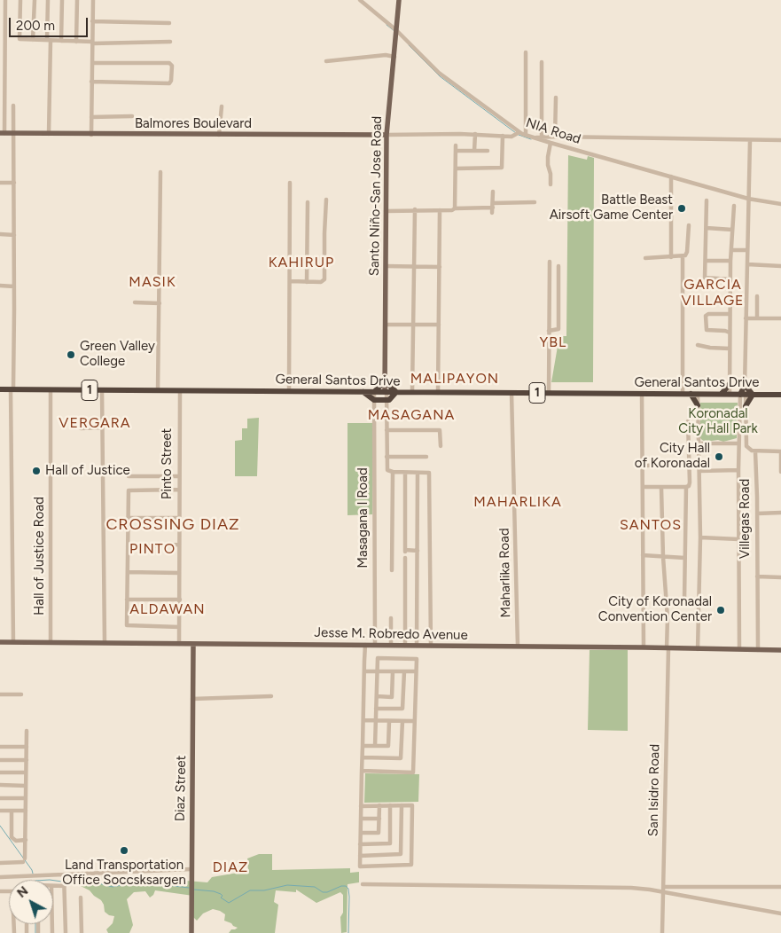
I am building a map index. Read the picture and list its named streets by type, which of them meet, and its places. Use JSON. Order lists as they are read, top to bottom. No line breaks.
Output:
{"streets":{"highway":["General Santos Drive","1"],"main road":["Balmores Boulevard","Santo Niño-San Jose Road","Jesse M. Robredo Avenue","Diaz Street"],"street":["NIA Road","Pinto Street","Masagana I Road","Villegas Road","Hall of Justice Road","Maharlika Road","San Isidro Road"]},"crossings":[["Balmores Boulevard","Santo Niño-San Jose Road"],["NIA Road","Santo Niño-San Jose Road"],["Santo Niño-San Jose Road","General Santos Drive"],["General Santos Drive","Pinto Street"],["General Santos Drive","Masagana I Road"],["General Santos Drive","Villegas Road"],["General Santos Drive","Hall of Justice Road"],["General Santos Drive","Maharlika Road"],["Pinto Street","Jesse M. Robredo Avenue"],["Masagana I Road","Jesse M. Robredo Avenue"],["Villegas Road","Jesse M. Robredo Avenue"],["Hall of Justice Road","Jesse M. Robredo Avenue"],["Maharlika Road","Jesse M. Robredo Avenue"],["Jesse M. Robredo Avenue","Diaz Street"],["Jesse M. Robredo Avenue","San Isidro Road"]],"districts":["KAHIRUP","MASIK","GARCIA VILLAGE","YBL","MALIPAYON","MASAGANA","VERGARA","MAHARLIKA","CROSSING DIAZ","SANTOS","PINTO","ALDAWAN","DIAZ"],"parks":["Koronadal City Hall Park"],"places":["Battle Beast Airsoft Game Center","Green Valley College","City Hall of Koronadal","Hall of Justice","City of Koronadal Convention Center","Land Transportation Office Soccsksargen"],"scale_bar":"200 m","north":"top left"}
